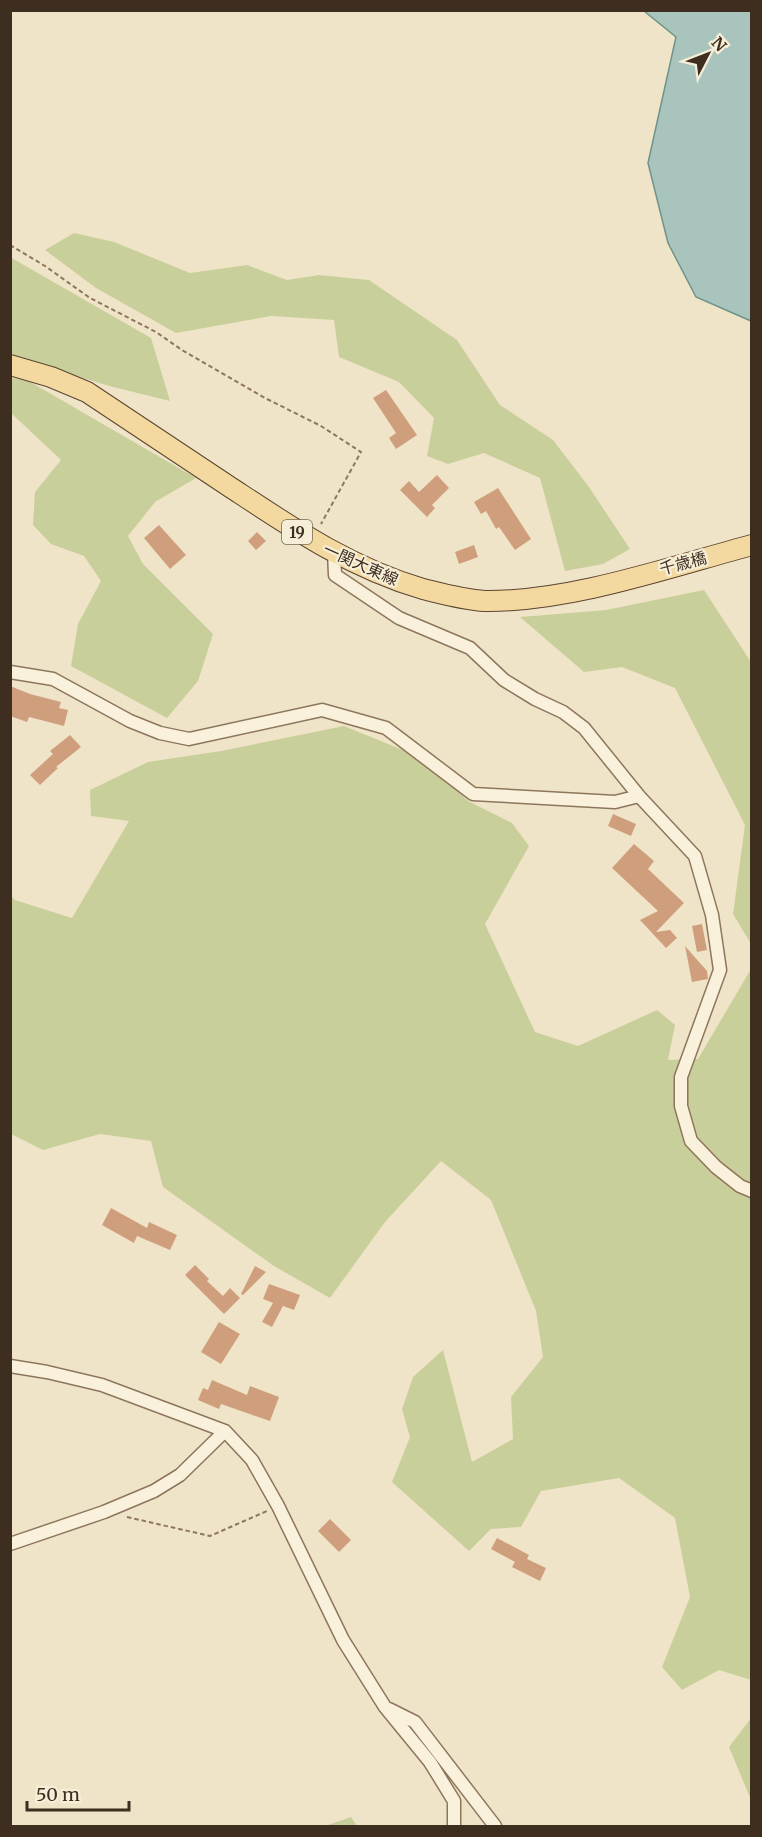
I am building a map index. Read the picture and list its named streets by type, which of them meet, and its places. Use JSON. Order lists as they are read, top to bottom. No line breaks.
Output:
{"streets":{"main road":["19","千歳橋","一関大東線"]},"crossings":[["千歳橋","一関大東線"]],"scale_bar":"50 m","north":"top right"}
